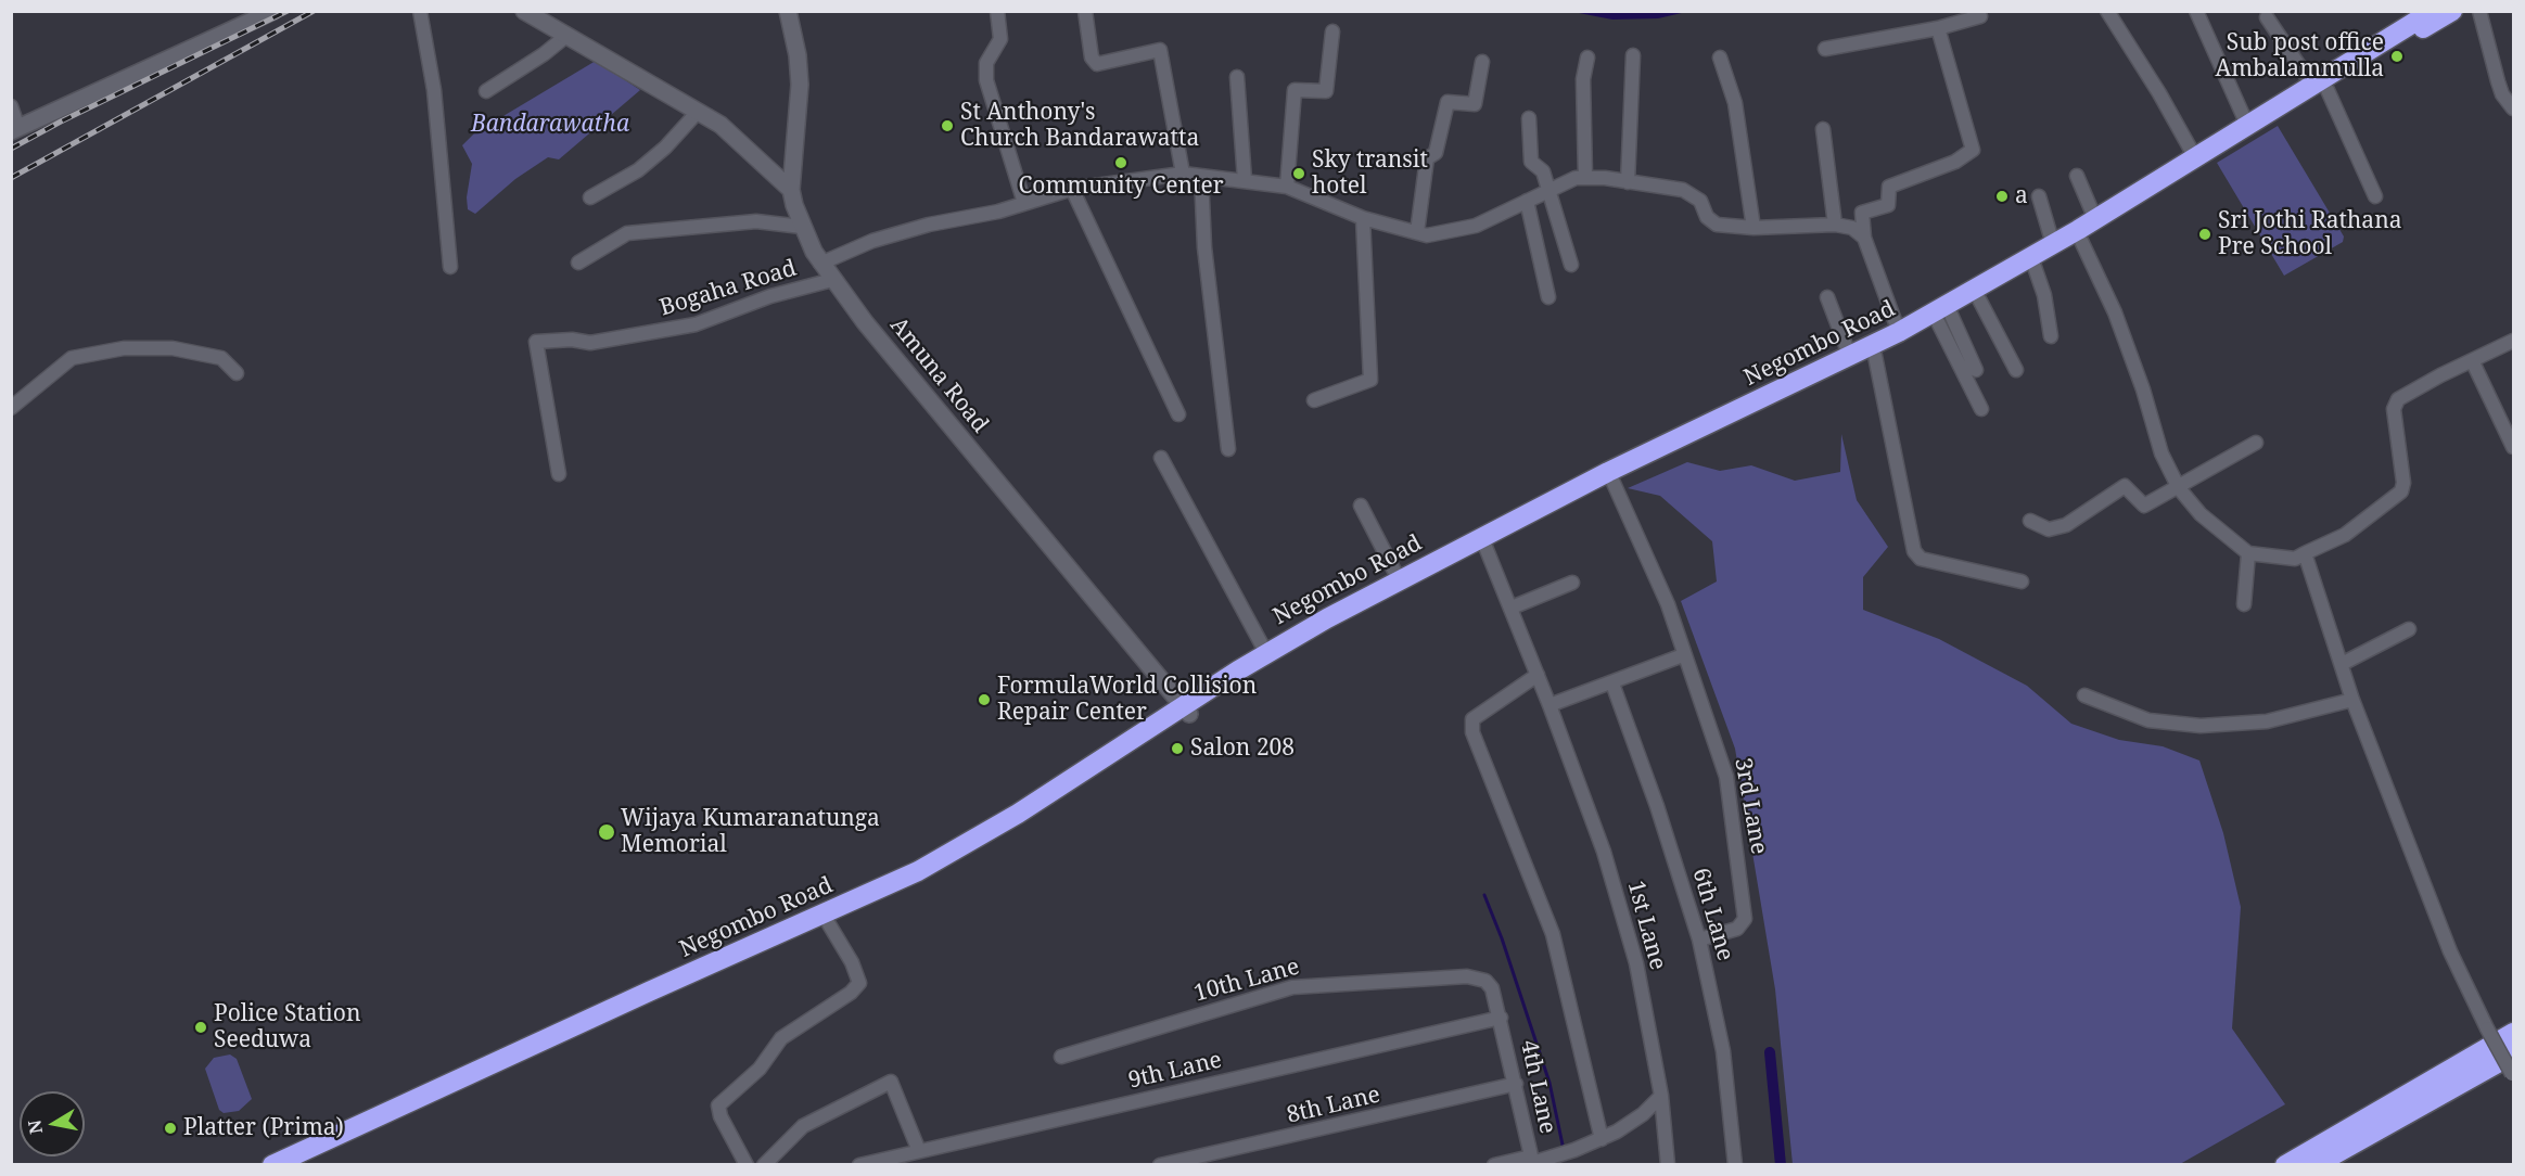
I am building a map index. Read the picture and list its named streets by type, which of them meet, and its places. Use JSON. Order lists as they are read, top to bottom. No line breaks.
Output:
{"streets":{"highway":["Negombo Road"],"street":["Bogaha Road","Amuna Road","3rd Lane","6th Lane","1st Lane","10th Lane","9th Lane","4th Lane","8th Lane"]},"crossings":[["Bogaha Road","Amuna Road"],["Negombo Road","Amuna Road"],["Negombo Road","3rd Lane"],["Negombo Road","1st Lane"],["3rd Lane","6th Lane"],["10th Lane","9th Lane"],["10th Lane","4th Lane"],["9th Lane","4th Lane"],["4th Lane","8th Lane"]],"parks":["Bandarawatha"],"places":["Sub post office Ambalammulla","St Anthony's Church Bandarawatta","Community Center","Sky transit hotel","a","Sri Jothi Rathana Pre School","FormulaWorld Collision Repair Center","Salon 208","Wijaya Kumaranatunga Memorial","Police Station Seeduwa","Platter (Prima)"],"north":"left"}
